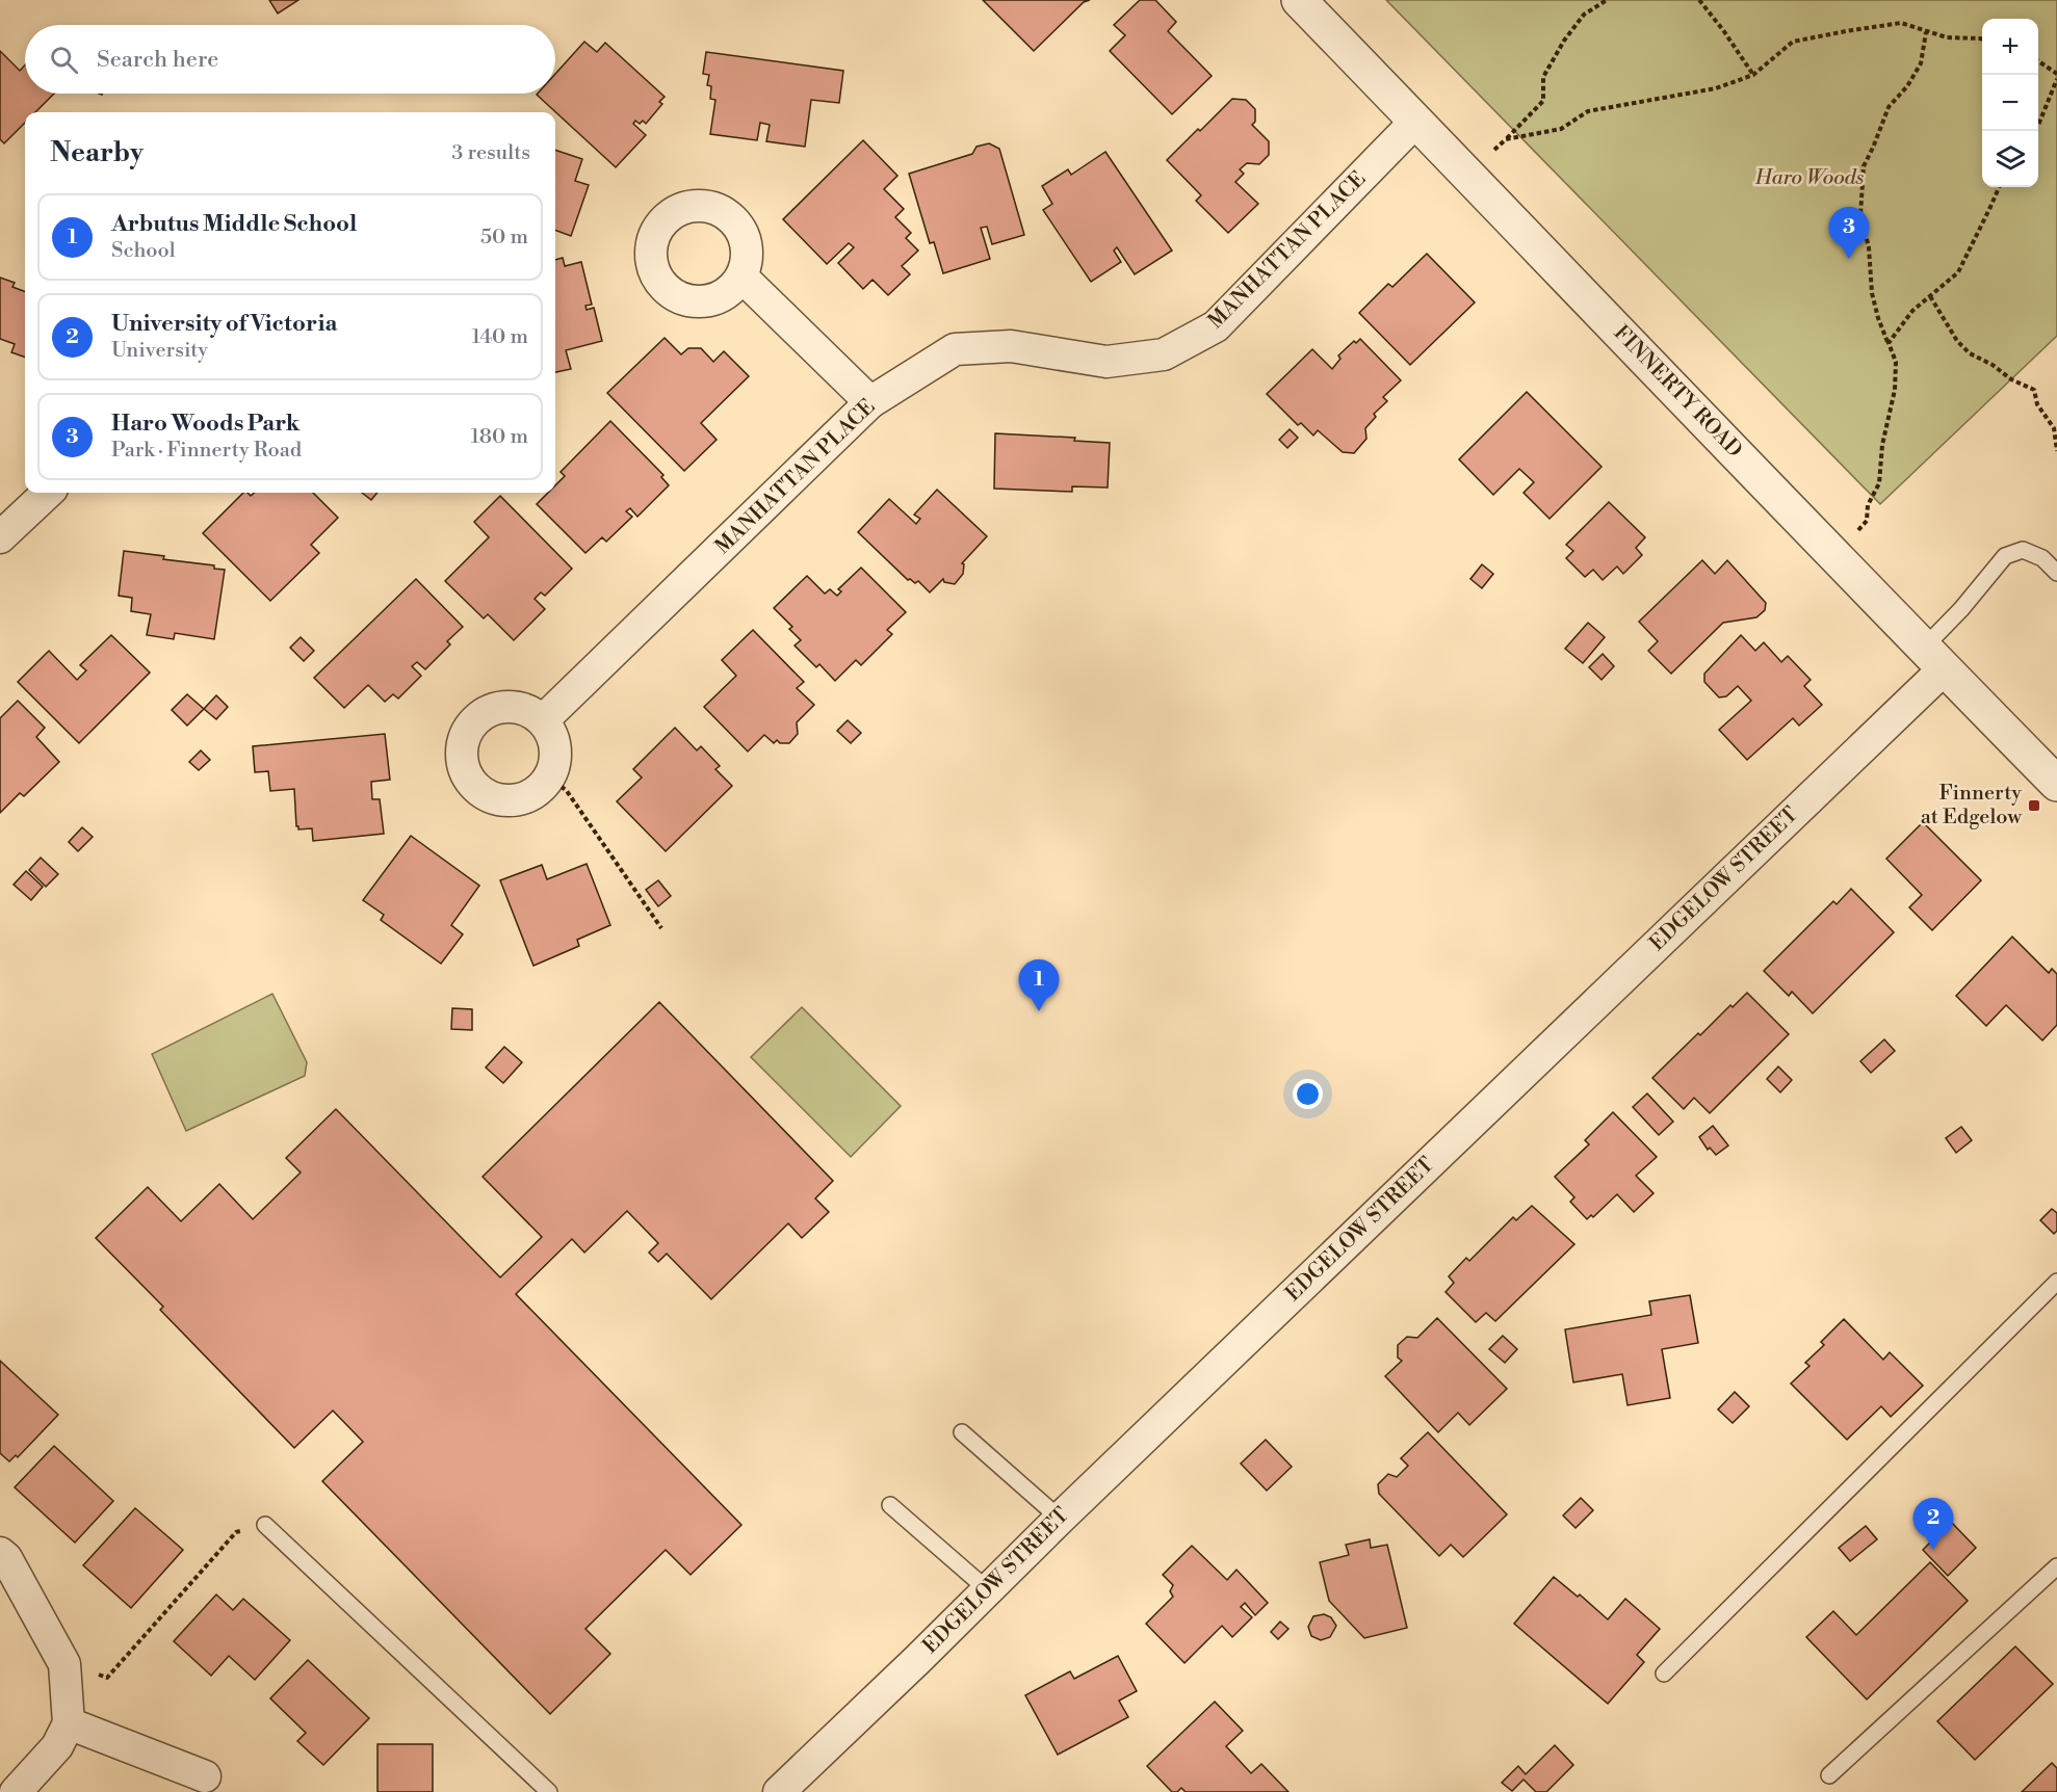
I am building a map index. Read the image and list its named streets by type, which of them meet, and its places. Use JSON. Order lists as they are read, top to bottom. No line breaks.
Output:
{"streets":{"street":["MANHATTAN PLACE","FINNERTY ROAD","EDGELOW STREET"]},"crossings":[["MANHATTAN PLACE","FINNERTY ROAD"],["FINNERTY ROAD","EDGELOW STREET"]],"parks":["Haro Woods"],"places":{"transit":["Finnerty at Edgelow"]},"page":{"map_buttons":["+","−"],"search":"Search here","heading":["Nearby","3 results"],"list":[{"mark":"1","name":"Arbutus Middle School","note":"School","value":"50 m"},{"mark":"2","name":"University of Victoria","note":"University","value":"140 m"},{"mark":"3","name":"Haro Woods Park","note":"Park · Finnerty Road","value":"180 m"}],"pins":["3","1","2"]}}
